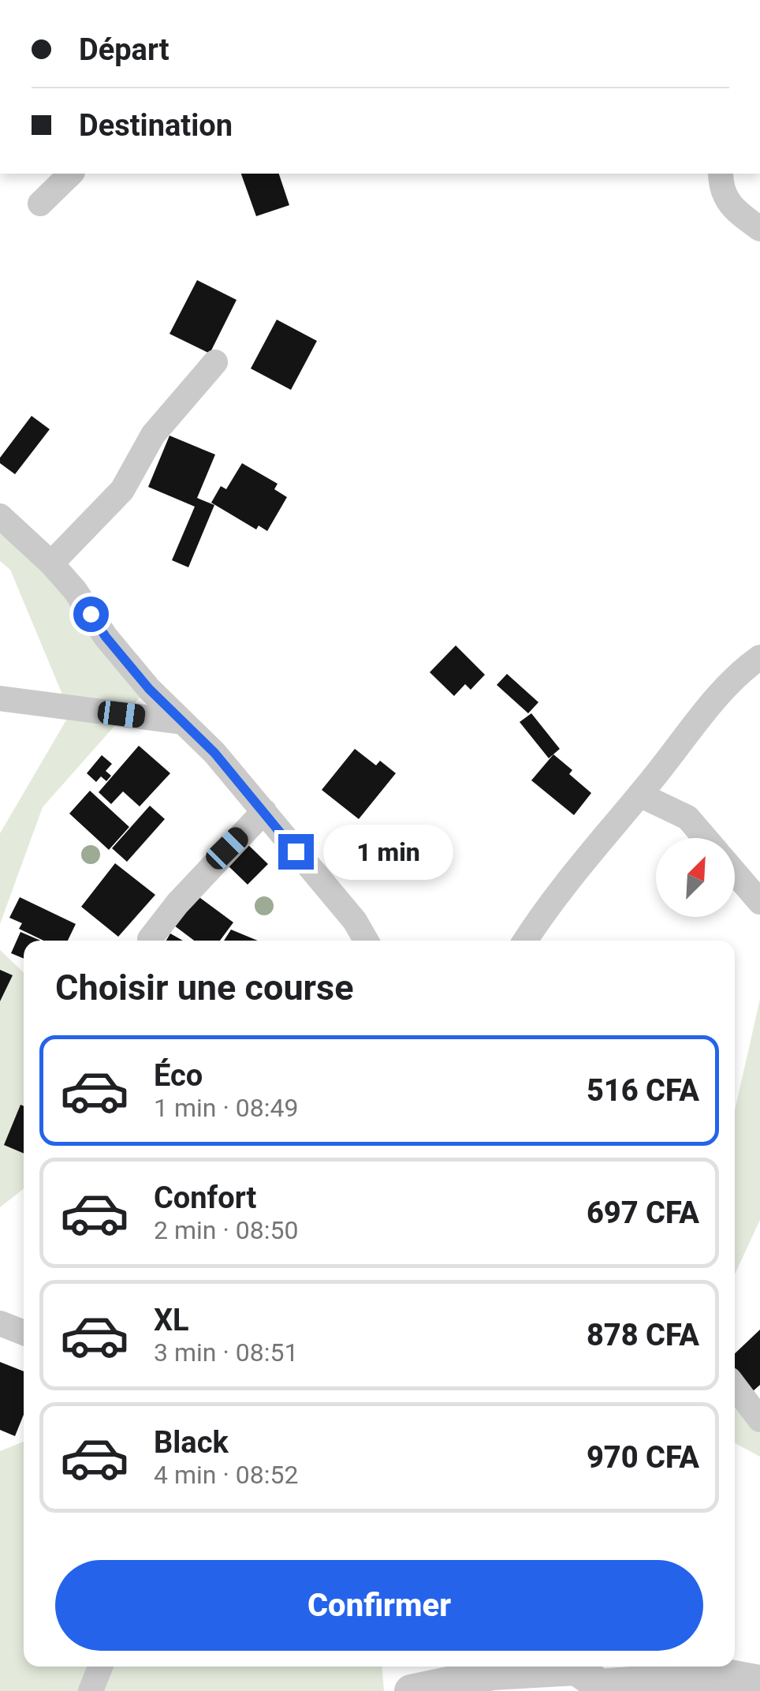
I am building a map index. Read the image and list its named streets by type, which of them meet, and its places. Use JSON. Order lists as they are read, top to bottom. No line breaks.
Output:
{"north":"top right","page":{"banner":["Départ","Destination"],"bubble":"1 min","heading":"Choisir une course","list":[{"name":"Éco","note":"1 min · 08:49","value":"516 CFA"},{"name":"Confort","note":"2 min · 08:50","value":"697 CFA"},{"name":"XL","note":"3 min · 08:51","value":"878 CFA"},{"name":"Black","note":"4 min · 08:52","value":"970 CFA"}],"buttons":"Confirmer"}}
